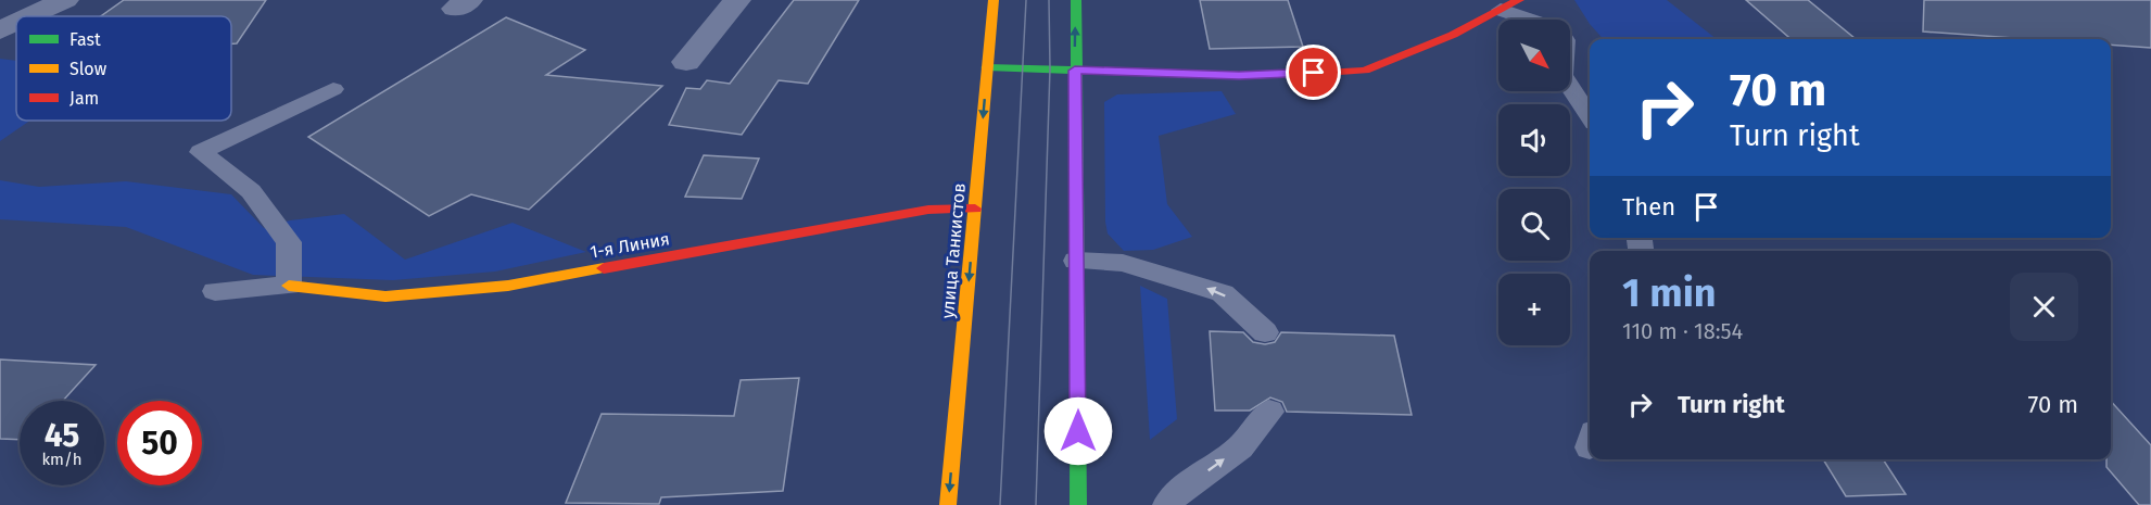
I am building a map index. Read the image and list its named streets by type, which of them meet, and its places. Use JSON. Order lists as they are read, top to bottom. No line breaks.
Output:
{"streets":{"main road":["1-я Линия","улица Танкистов"]},"crossings":[["1-я Линия","улица Танкистов"]],"legend":["Fast","Slow","Jam"],"north":"bottom right","page":{"map_buttons":"+","turn":["70 m","Turn right"],"then":"Then","heading":["1 min","110 m · 18:54"],"list":[{"name":"Turn right","value":"70 m"}],"speed":"45 km/h","limit":"50"}}
